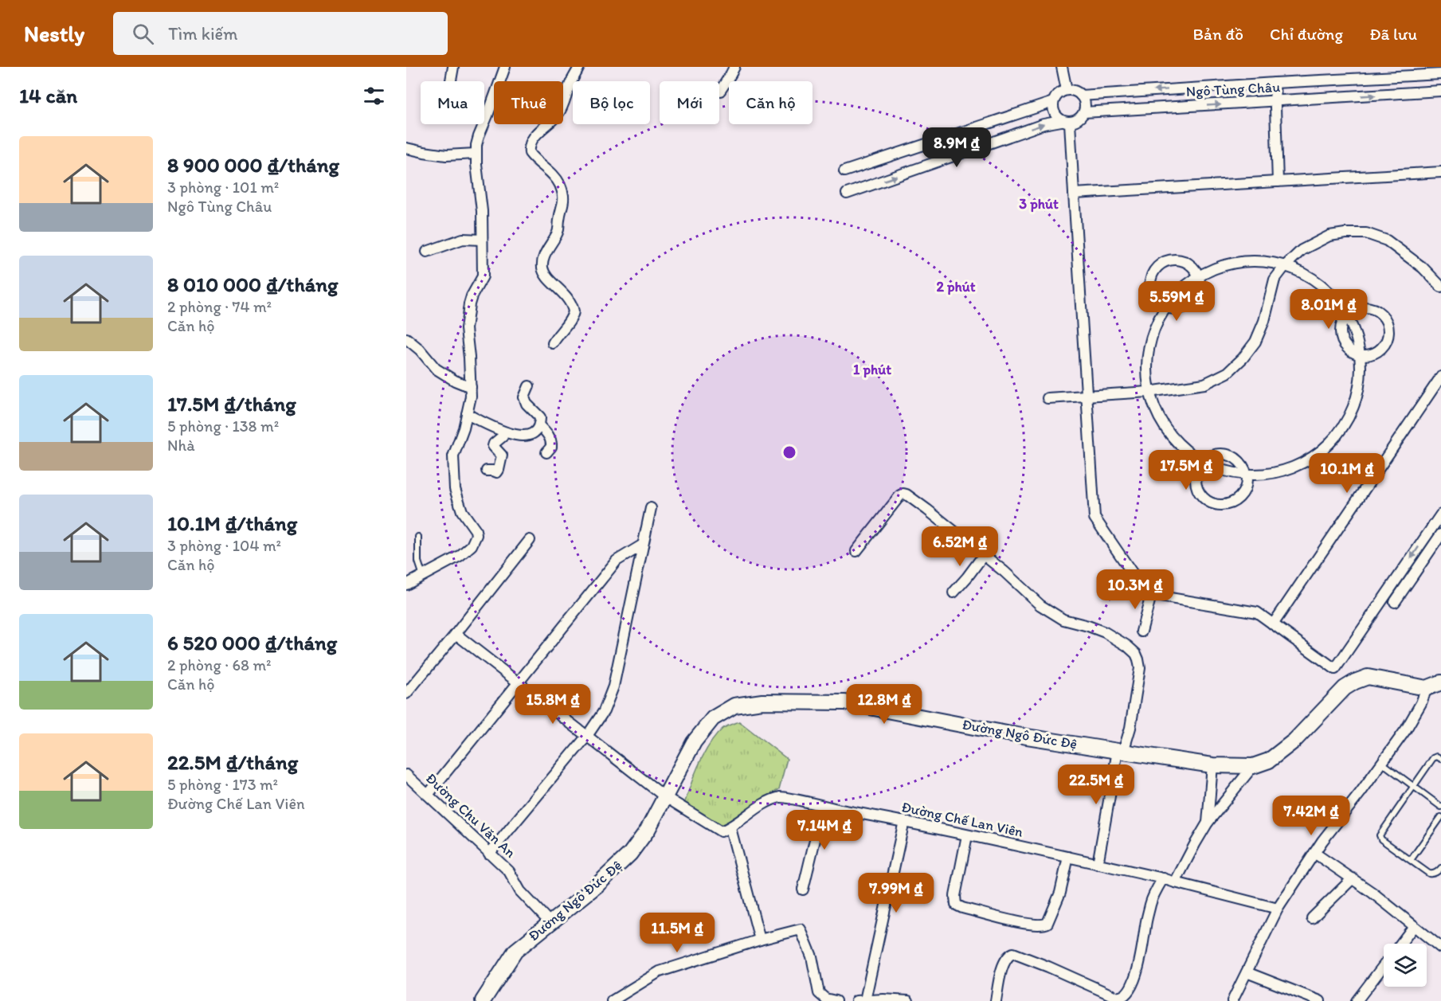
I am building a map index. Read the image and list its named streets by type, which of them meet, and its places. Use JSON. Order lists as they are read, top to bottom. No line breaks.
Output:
{"streets":{"main road":["Đường Ngô Đức Đệ"],"street":["Ngô Tùng Châu","Đường Chu Văn An","Đường Chế Lan Viên"]},"crossings":[["Đường Ngô Đức Đệ","Đường Chu Văn An"]],"page":{"header":"Nestly","search":"Tìm kiếm","nav":["Bản đồ","Chỉ đường","Đã lưu"],"heading":"14 căn","chip":["Mua","Thuê","Bộ lọc","Mới","Căn hộ"],"list":[{"name":"8 900 000 ₫/tháng","note":"3 phòng · 101 m² · Ngô Tùng Châu"},{"name":"8 010 000 ₫/tháng","note":"2 phòng · 74 m² · Căn hộ"},{"name":"17.5M ₫/tháng","note":"5 phòng · 138 m² · Nhà"},{"name":"10.1M ₫/tháng","note":"3 phòng · 104 m² · Căn hộ"},{"name":"6 520 000 ₫/tháng","note":"2 phòng · 68 m² · Căn hộ"},{"name":"22.5M ₫/tháng","note":"5 phòng · 173 m² · Đường Chế Lan Viên"}],"price":["8.9M ₫","5.59M ₫","8.01M ₫","17.5M ₫","10.1M ₫","6.52M ₫","10.3M ₫","15.8M ₫","12.8M ₫","22.5M ₫","7.42M ₫","7.14M ₫","7.99M ₫","11.5M ₫"]},"rings":["3 phút","2 phút","1 phút"]}
